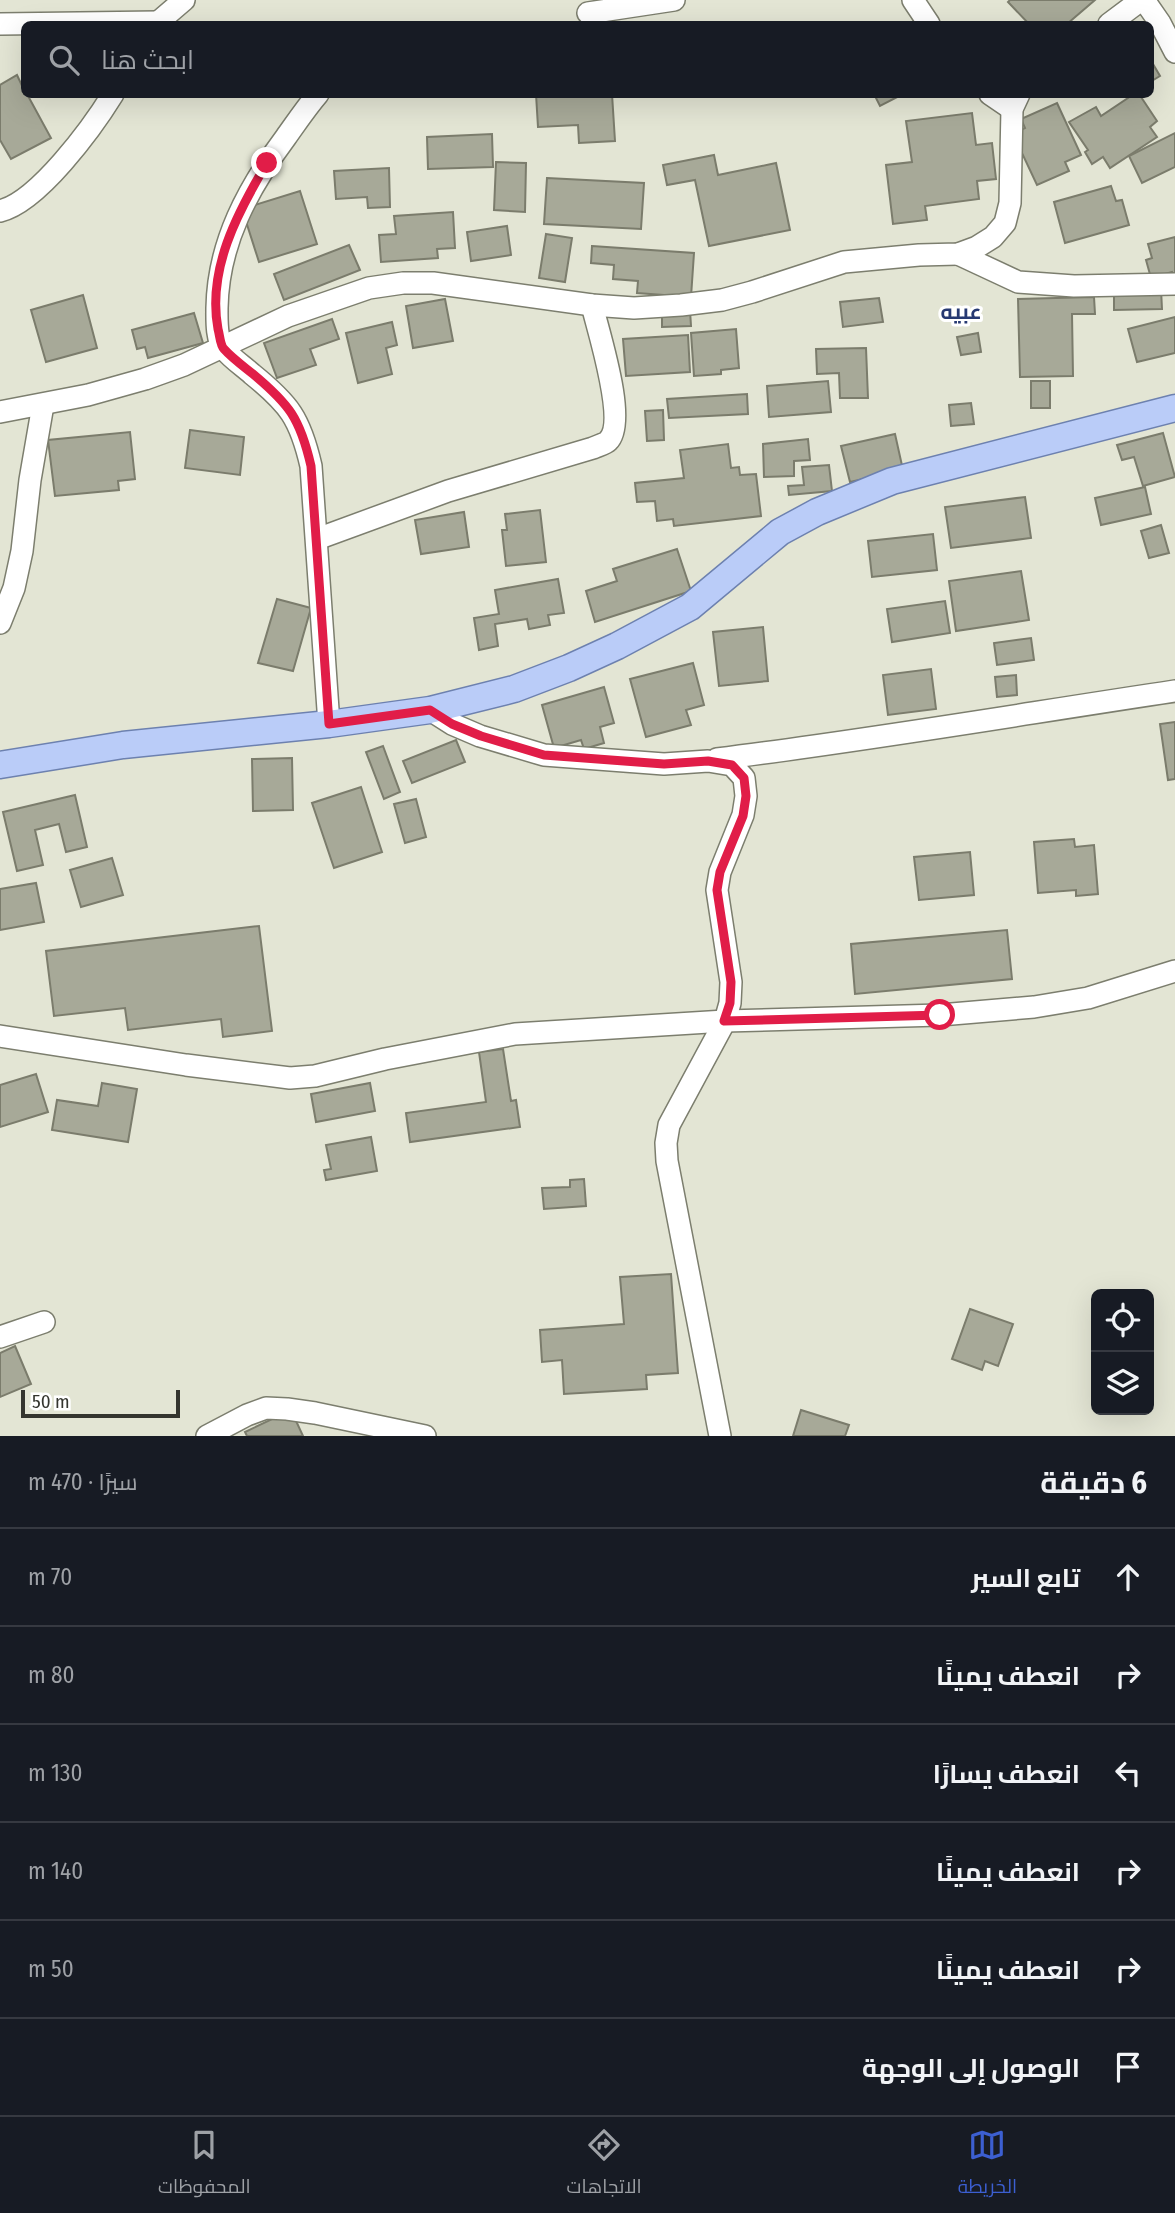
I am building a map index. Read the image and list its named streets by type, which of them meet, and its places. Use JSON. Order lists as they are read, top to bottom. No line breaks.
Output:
{"districts":["عبيه"],"scale_bar":"50 m","page":{"search":"ابحث هنا","scale":"50 m","heading":["6 دقيقة","سيرًا · 470 m"],"list":[["تابع السير","70 m"],["انعطف يمينًا","80 m"],["انعطف يسارًا","130 m"],["انعطف يمينًا","140 m"],["انعطف يمينًا","50 m"],"الوصول إلى الوجهة"],"nav":["الخريطة","الاتجاهات","المحفوظات"]}}
